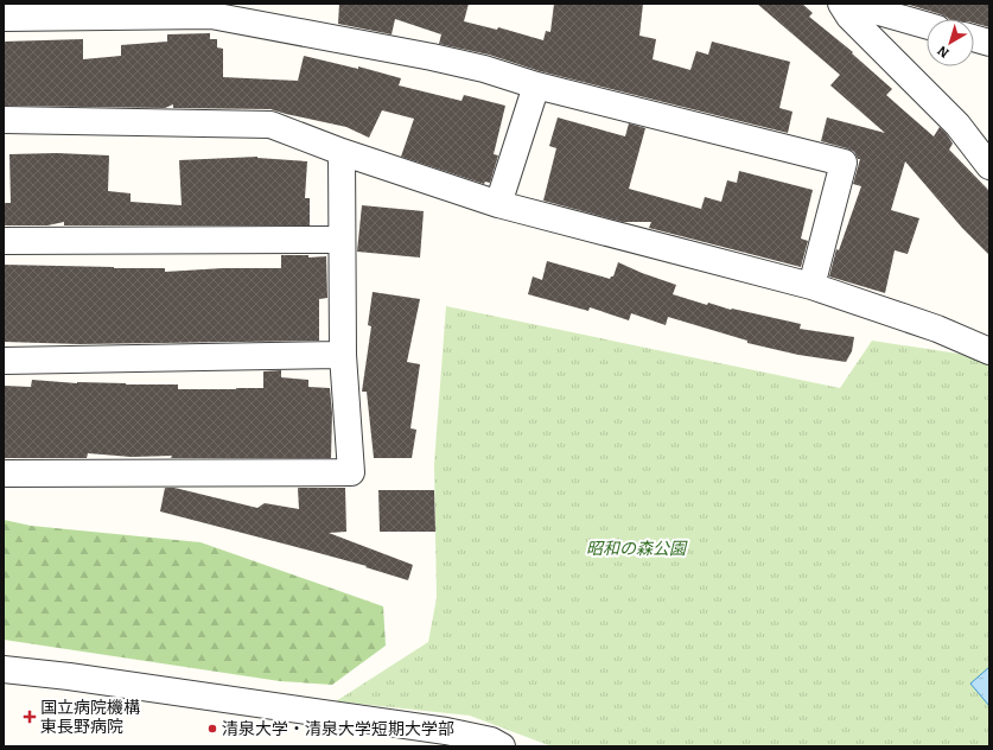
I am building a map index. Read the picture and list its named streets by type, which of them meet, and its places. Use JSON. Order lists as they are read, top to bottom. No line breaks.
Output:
{"parks":["昭和の森公園"],"places":{"health":["国立病院機構 東長野病院"],"other":["清泉大学・清泉大学短期大学部"]},"north":"bottom left"}
